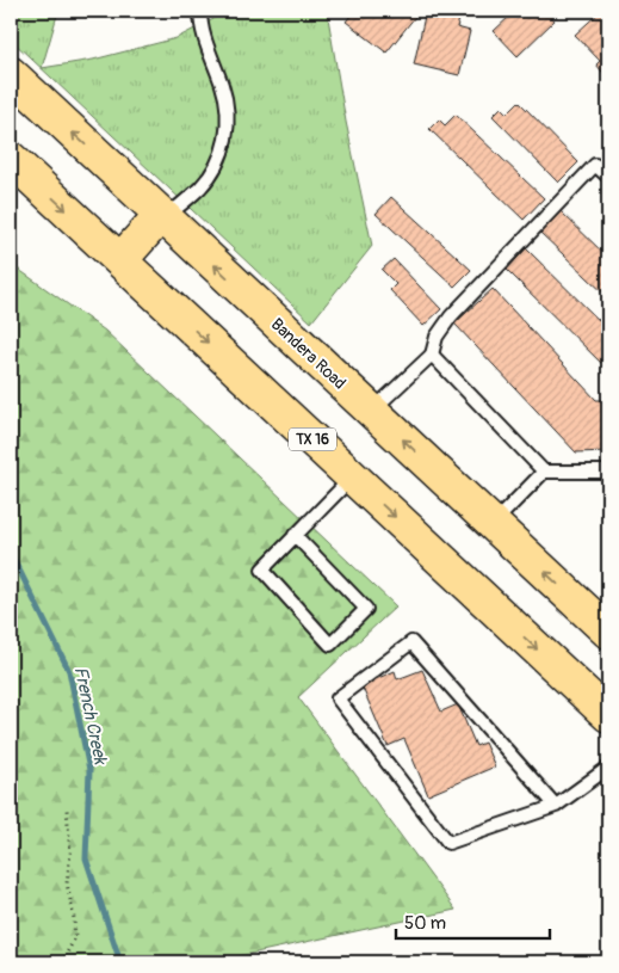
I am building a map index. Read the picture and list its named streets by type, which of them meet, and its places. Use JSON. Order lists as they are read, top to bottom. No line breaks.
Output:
{"streets":{"main road":["Bandera Road","TX 16"]},"water":["French Creek"],"scale_bar":"50 m"}
